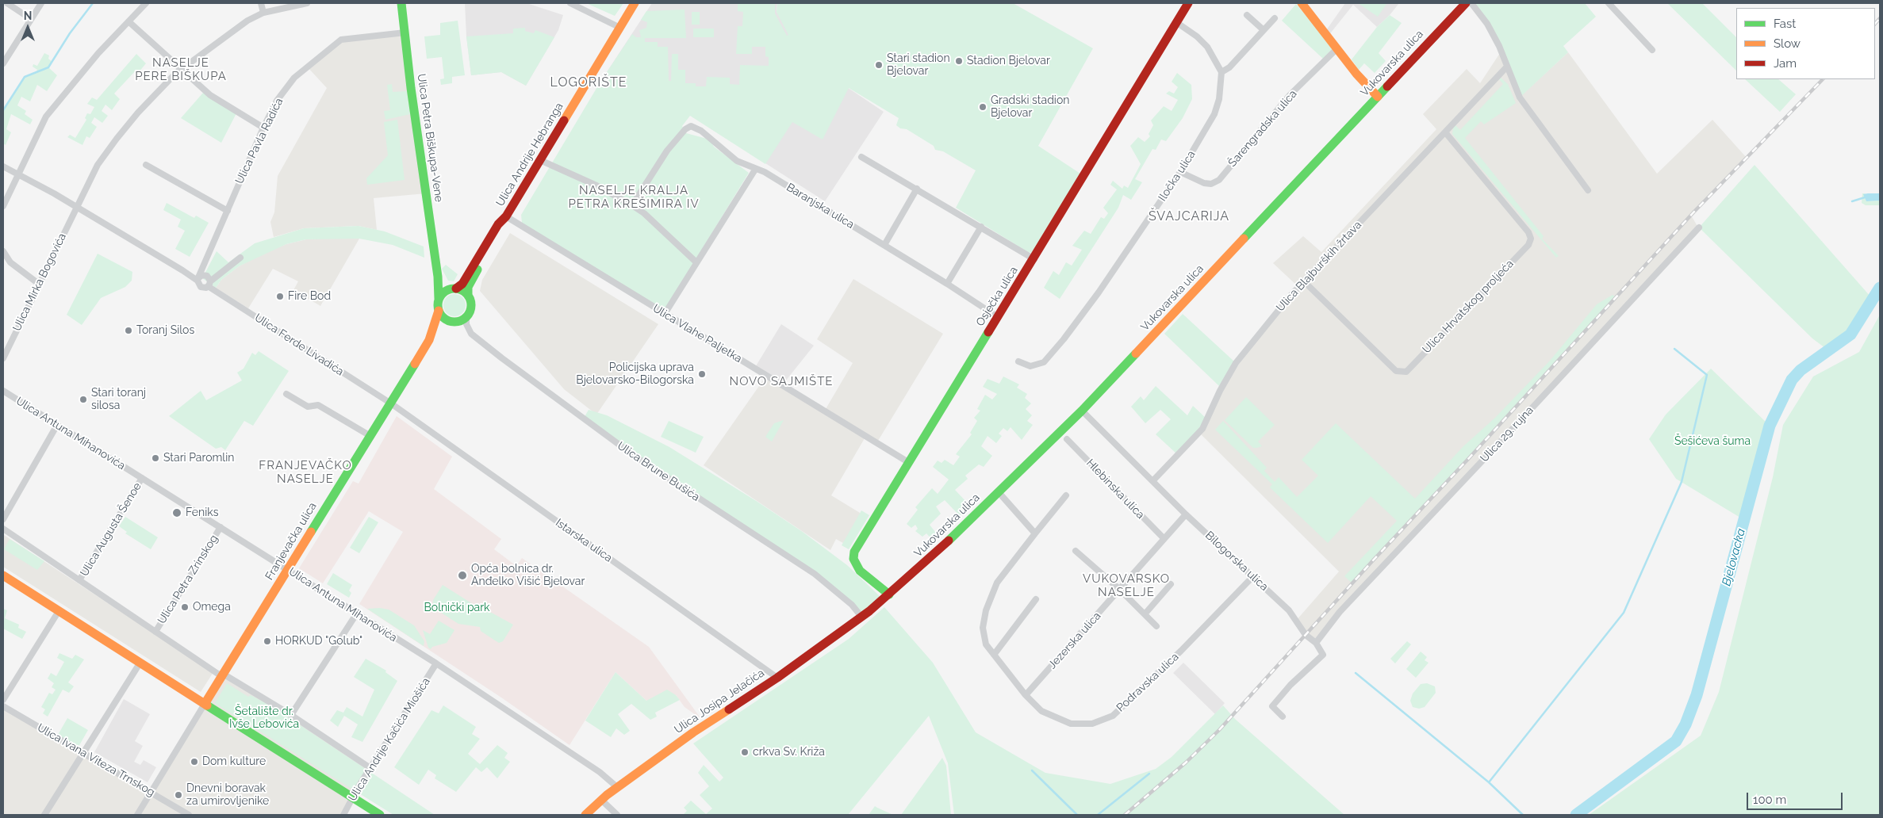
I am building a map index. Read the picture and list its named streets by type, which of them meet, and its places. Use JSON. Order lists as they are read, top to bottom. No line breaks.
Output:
{"streets":{"main road":["Vukovarska ulica","Ulica Petra Biškupa-Vene","Ulica Andrije Hebranga","Osječka ulica","Franjevačka ulica","Ulica Josipa Jelačića"],"street":["Šarengradska ulica","Ulica Pavla Radića","Iločka ulica","Baranjska ulica","Ulica Blajburških žrtava","Ulica Mirka Bogovića","Ulica Hrvatskog proljeća","Ulica Vlahe Paljetka","Ulica Ferde Livadića","Ulica Antuna Mihanovića","Ulica 29. rujna","Ulica Brune Bušića","Hlebinska ulica","Ulica Augusta Šenoe","Istarska ulica","Bilogorska ulica","Ulica Petra Zrinskog","Jezerska ulica","Podravska ulica","Ulica Andrije Kačića Miošića","Ulica Ivana Viteza Trnskog"]},"crossings":[["Vukovarska ulica","Osječka ulica"],["Vukovarska ulica","Bilogorska ulica"],["Vukovarska ulica","Ulica Josipa Jelačića"],["Šarengradska ulica","Iločka ulica"],["Ulica Petra Biškupa-Vene","Ulica Pavla Radića"],["Ulica Petra Biškupa-Vene","Ulica Andrije Hebranga"],["Ulica Petra Biškupa-Vene","Ulica Brune Bušića"],["Ulica Petra Biškupa-Vene","Franjevačka ulica"],["Ulica Pavla Radića","Ulica Ferde Livadića"],["Ulica Andrije Hebranga","Ulica Vlahe Paljetka"],["Ulica Andrije Hebranga","Ulica Brune Bušića"],["Ulica Andrije Hebranga","Franjevačka ulica"],["Baranjska ulica","Osječka ulica"],["Ulica Blajburških žrtava","Ulica Hrvatskog proljeća"],["Ulica Blajburških žrtava","Bilogorska ulica"],["Ulica Mirka Bogovića","Ulica Ferde Livadića"],["Osječka ulica","Ulica Vlahe Paljetka"],["Ulica Ferde Livadića","Istarska ulica"],["Ulica Ferde Livadića","Franjevačka ulica"],["Ulica Antuna Mihanovića","Ulica Augusta Šenoe"],["Ulica Antuna Mihanovića","Franjevačka ulica"],["Ulica Antuna Mihanovića","Ulica Petra Zrinskog"],["Ulica Antuna Mihanovića","Ulica Josipa Jelačića"],["Ulica Antuna Mihanovića","Ulica Andrije Kačića Miošića"],["Ulica 29. rujna","Bilogorska ulica"],["Ulica Brune Bušića","Franjevačka ulica"],["Ulica Brune Bušića","Ulica Josipa Jelačića"],["Hlebinska ulica","Jezerska ulica"],["Istarska ulica","Franjevačka ulica"],["Istarska ulica","Ulica Josipa Jelačića"],["Bilogorska ulica","Jezerska ulica"],["Bilogorska ulica","Podravska ulica"],["Jezerska ulica","Podravska ulica"]],"districts":["NASELJE PERE BIŠKUPA","LOGORIŠTE","NASELJE KRALJA PETRA KREŠIMIRA IV","ŠVAJCARIJA","NOVO SAJMIŠTE","FRANJEVAČKO NASELJE","VUKOVARSKO NASELJE"],"water":["Bjelovacka"],"parks":["Šešićeva šuma","Bolnički park","Šetalište dr. Ivše Lebovića"],"places":["Stadion Bjelovar","Stari stadion Bjelovar","Gradski stadion Bjelovar","Fire Bod","Toranj Silos","Policijska uprava Bjelovarsko-Bilogorska","Stari toranj silosa","Stari Paromlin","Feniks","Opća bolnica dr. Anđelko Višić Bjelovar","Omega","HORKUD \"Golub\"","crkva Sv. Križa","Dom kulture","Dnevni boravak za umirovljenike"],"legend":["Fast","Slow","Jam"],"scale_bar":"100 m","north":"top"}
